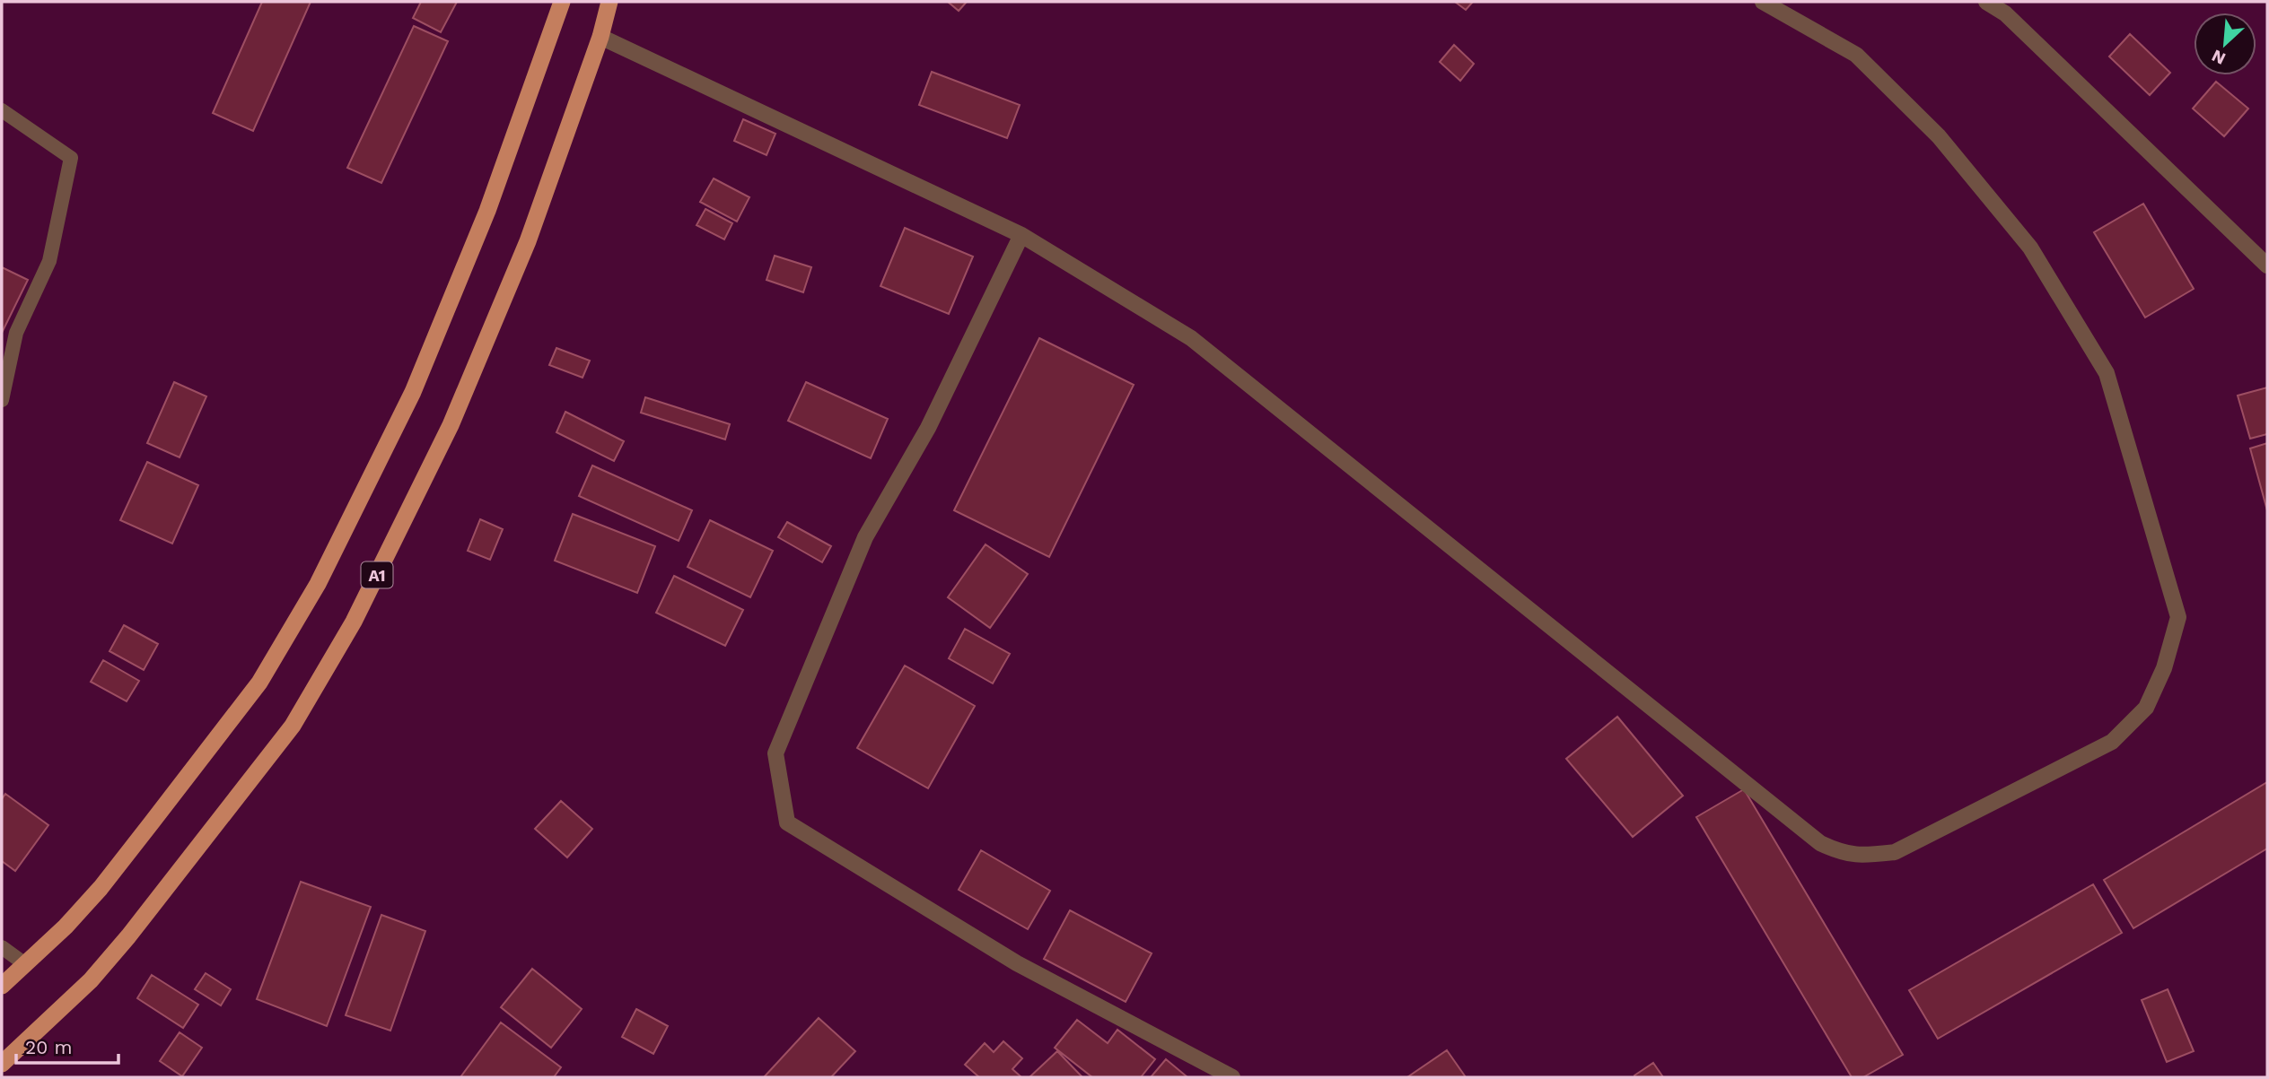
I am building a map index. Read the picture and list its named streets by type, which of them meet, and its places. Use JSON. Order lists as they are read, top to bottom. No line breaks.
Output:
{"streets":{"highway":["A1"]},"scale_bar":"20 m","north":"bottom left"}
